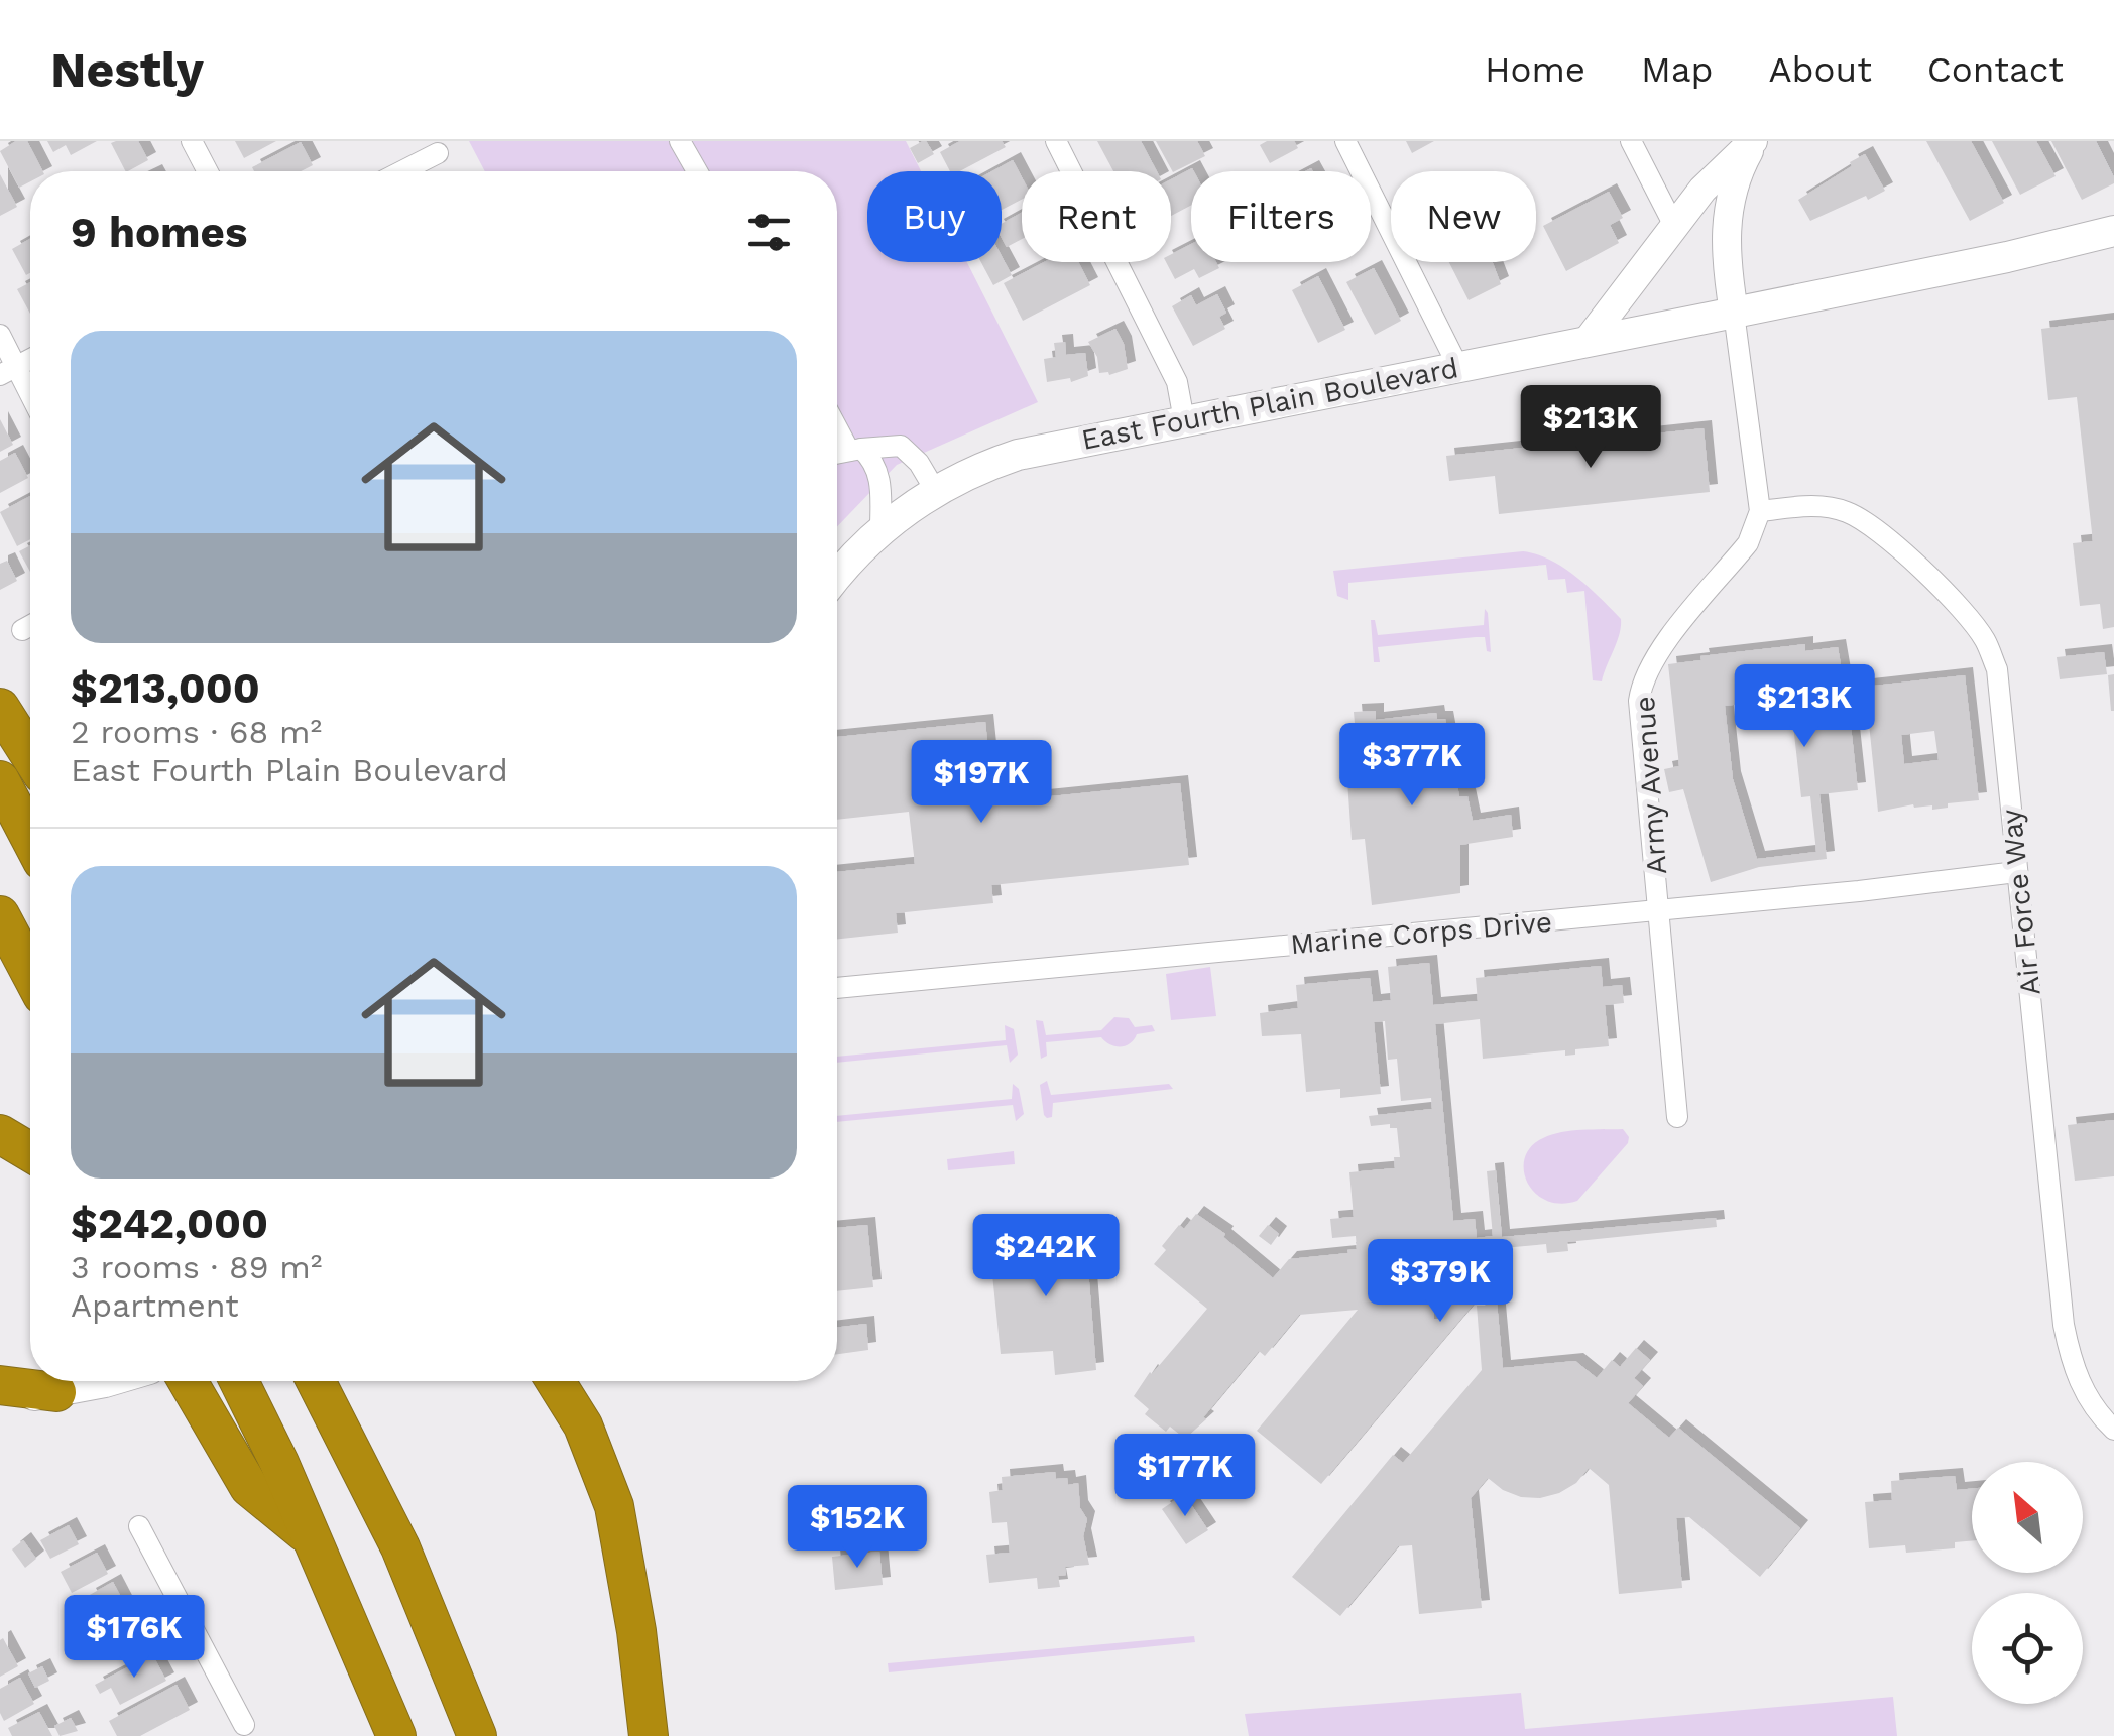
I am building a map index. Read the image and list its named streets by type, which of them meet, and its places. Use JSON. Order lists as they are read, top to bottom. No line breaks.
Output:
{"streets":{"main road":["East Fourth Plain Boulevard"],"street":["Army Avenue","Air Force Way","Marine Corps Drive"]},"crossings":[["Army Avenue","Air Force Way"],["Army Avenue","Marine Corps Drive"],["Air Force Way","Marine Corps Drive"]],"north":"top left","page":{"header":"Nestly","nav":["Home","Map","About","Contact"],"chip":["Buy","Rent","Filters","New"],"heading":"9 homes","list":[{"name":"$213,000","note":"2 rooms · 68 m² · East Fourth Plain Boulevard"},{"name":"$242,000","note":"3 rooms · 89 m² · Apartment"}],"price":["$213K","$213K","$377K","$197K","$242K","$379K","$177K","$152K","$176K"]}}
